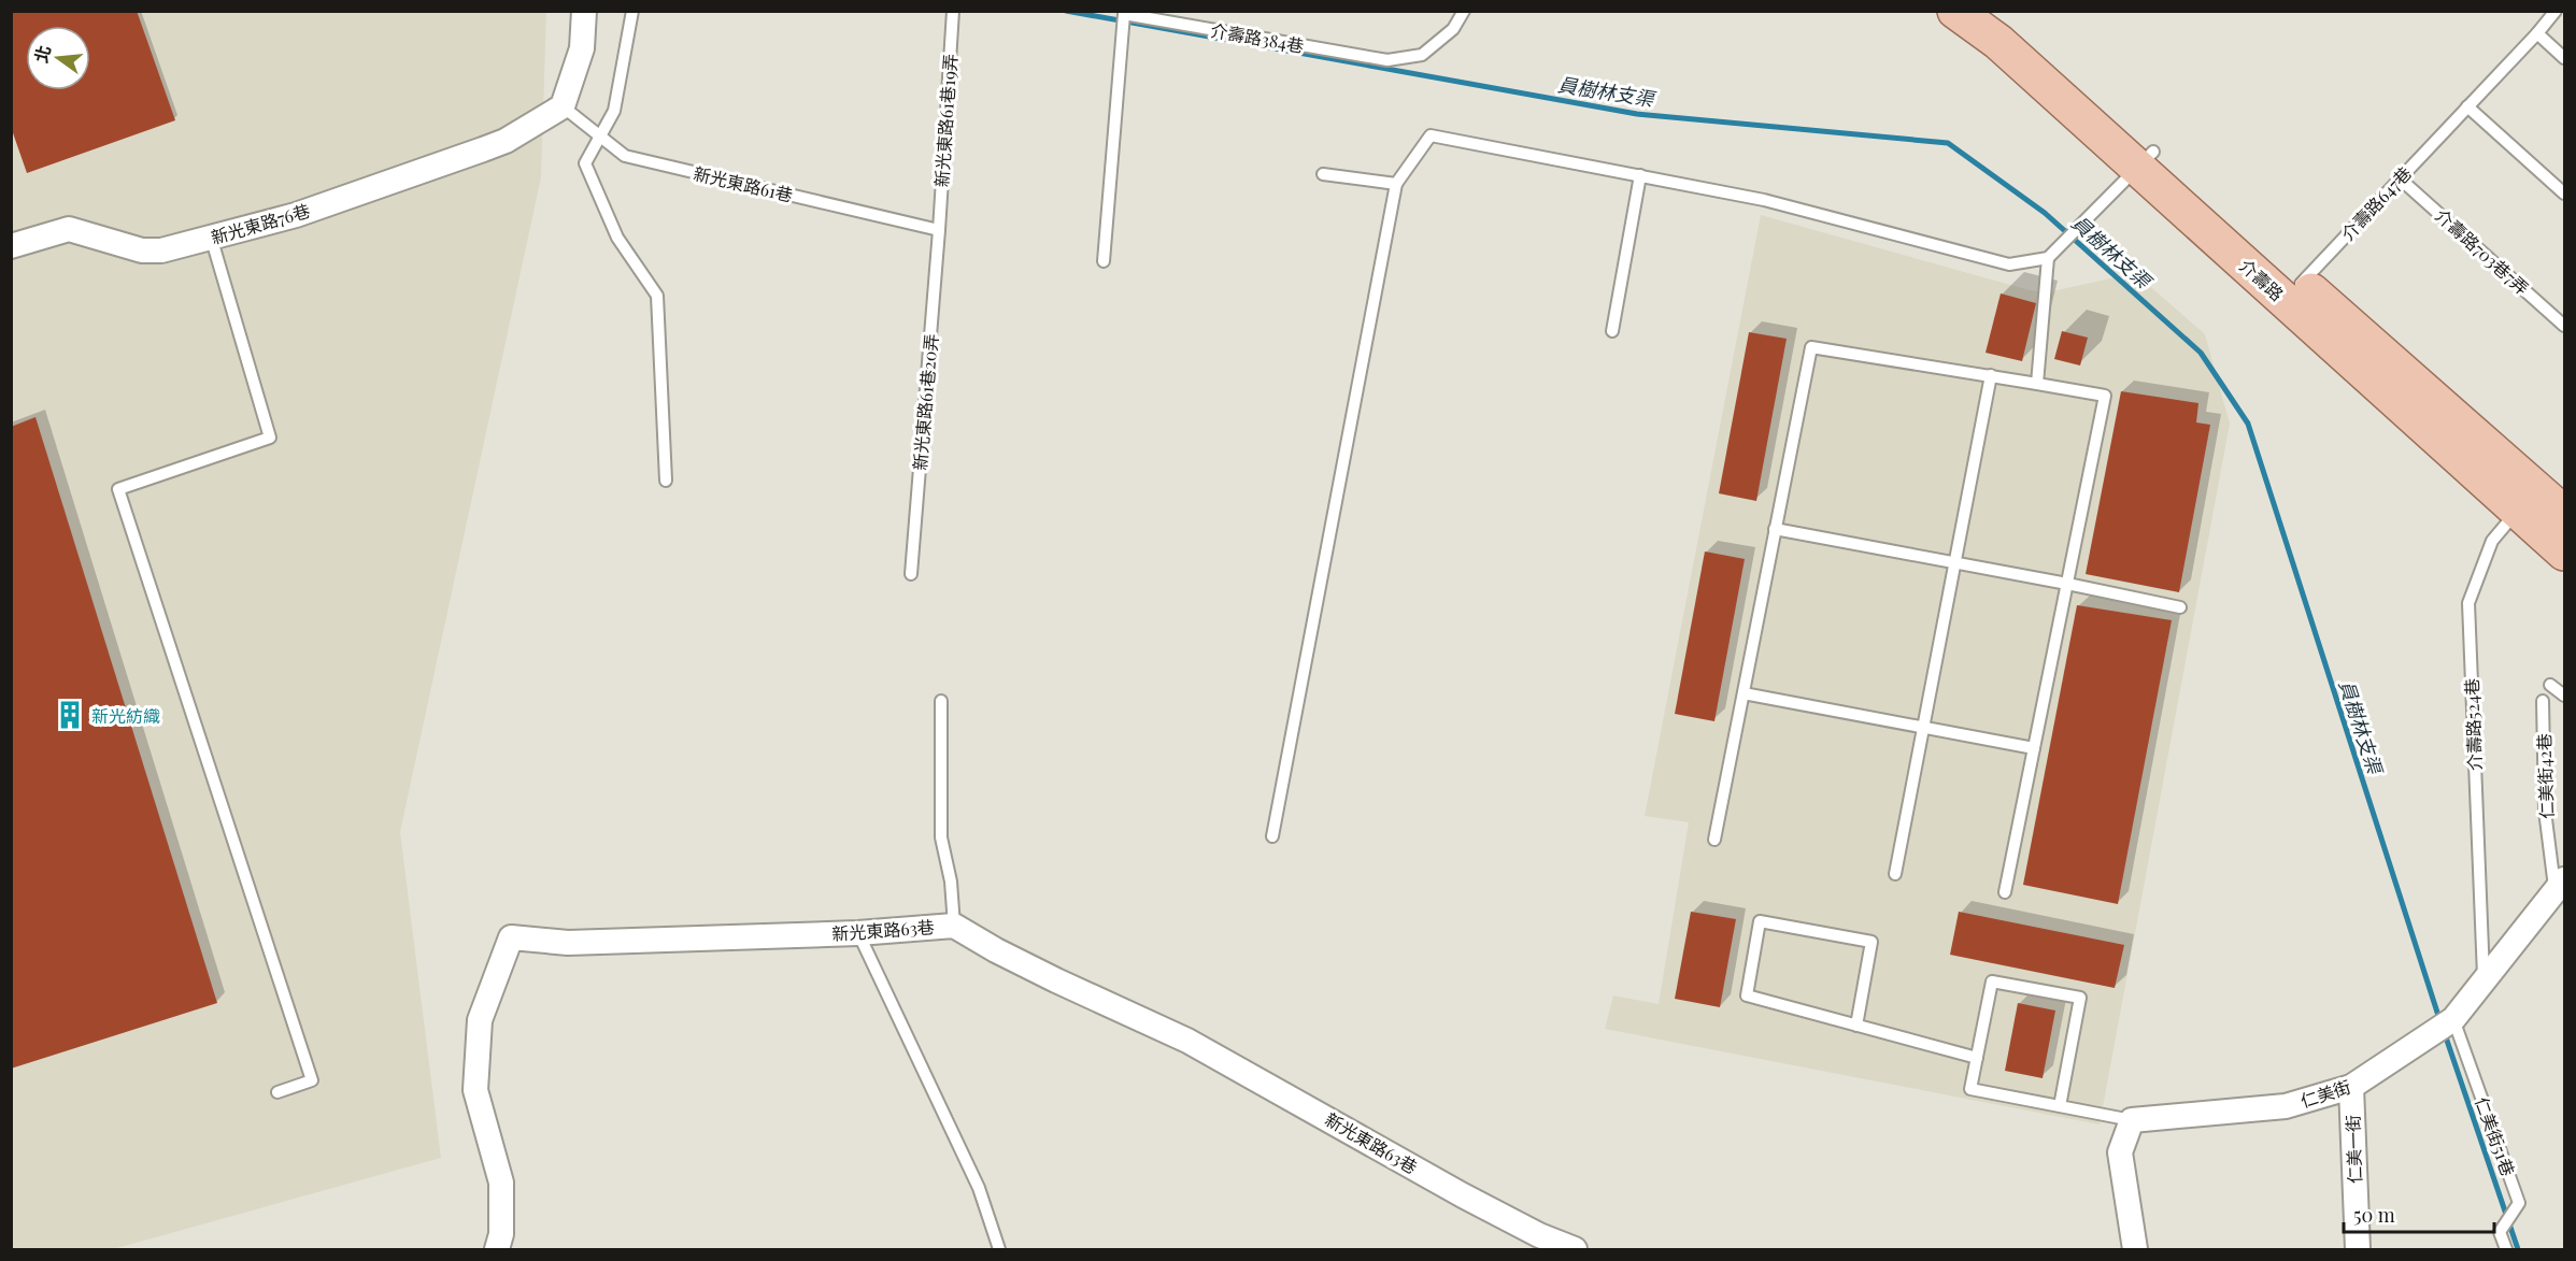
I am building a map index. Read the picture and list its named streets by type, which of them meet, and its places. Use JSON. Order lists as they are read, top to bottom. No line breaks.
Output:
{"streets":{"main road":["介壽路"],"street":["新光東路76巷","新光東路63巷","仁美街","仁美一街"],"lane":["介壽路384巷","新光東路61巷19弄","新光東路61巷","介壽路647巷","介壽路703巷7弄","新光東路61巷20弄","介壽路524巷","仁美街42巷","仁美街51巷"]},"crossings":[["新光東路61巷19弄","新光東路61巷"],["新光東路61巷19弄","新光東路61巷20弄"],["新光東路61巷","新光東路76巷"],["新光東路61巷","新光東路61巷20弄"],["介壽路647巷","介壽路703巷7弄"],["介壽路647巷","介壽路"],["介壽路","介壽路524巷"],["介壽路524巷","仁美街"],["仁美街42巷","仁美街"],["仁美街","仁美街51巷"],["仁美街","仁美一街"]],"water":["員樹林支渠"],"places":{"building":["新光紡織"]},"scale_bar":"50 m","north":"left"}
